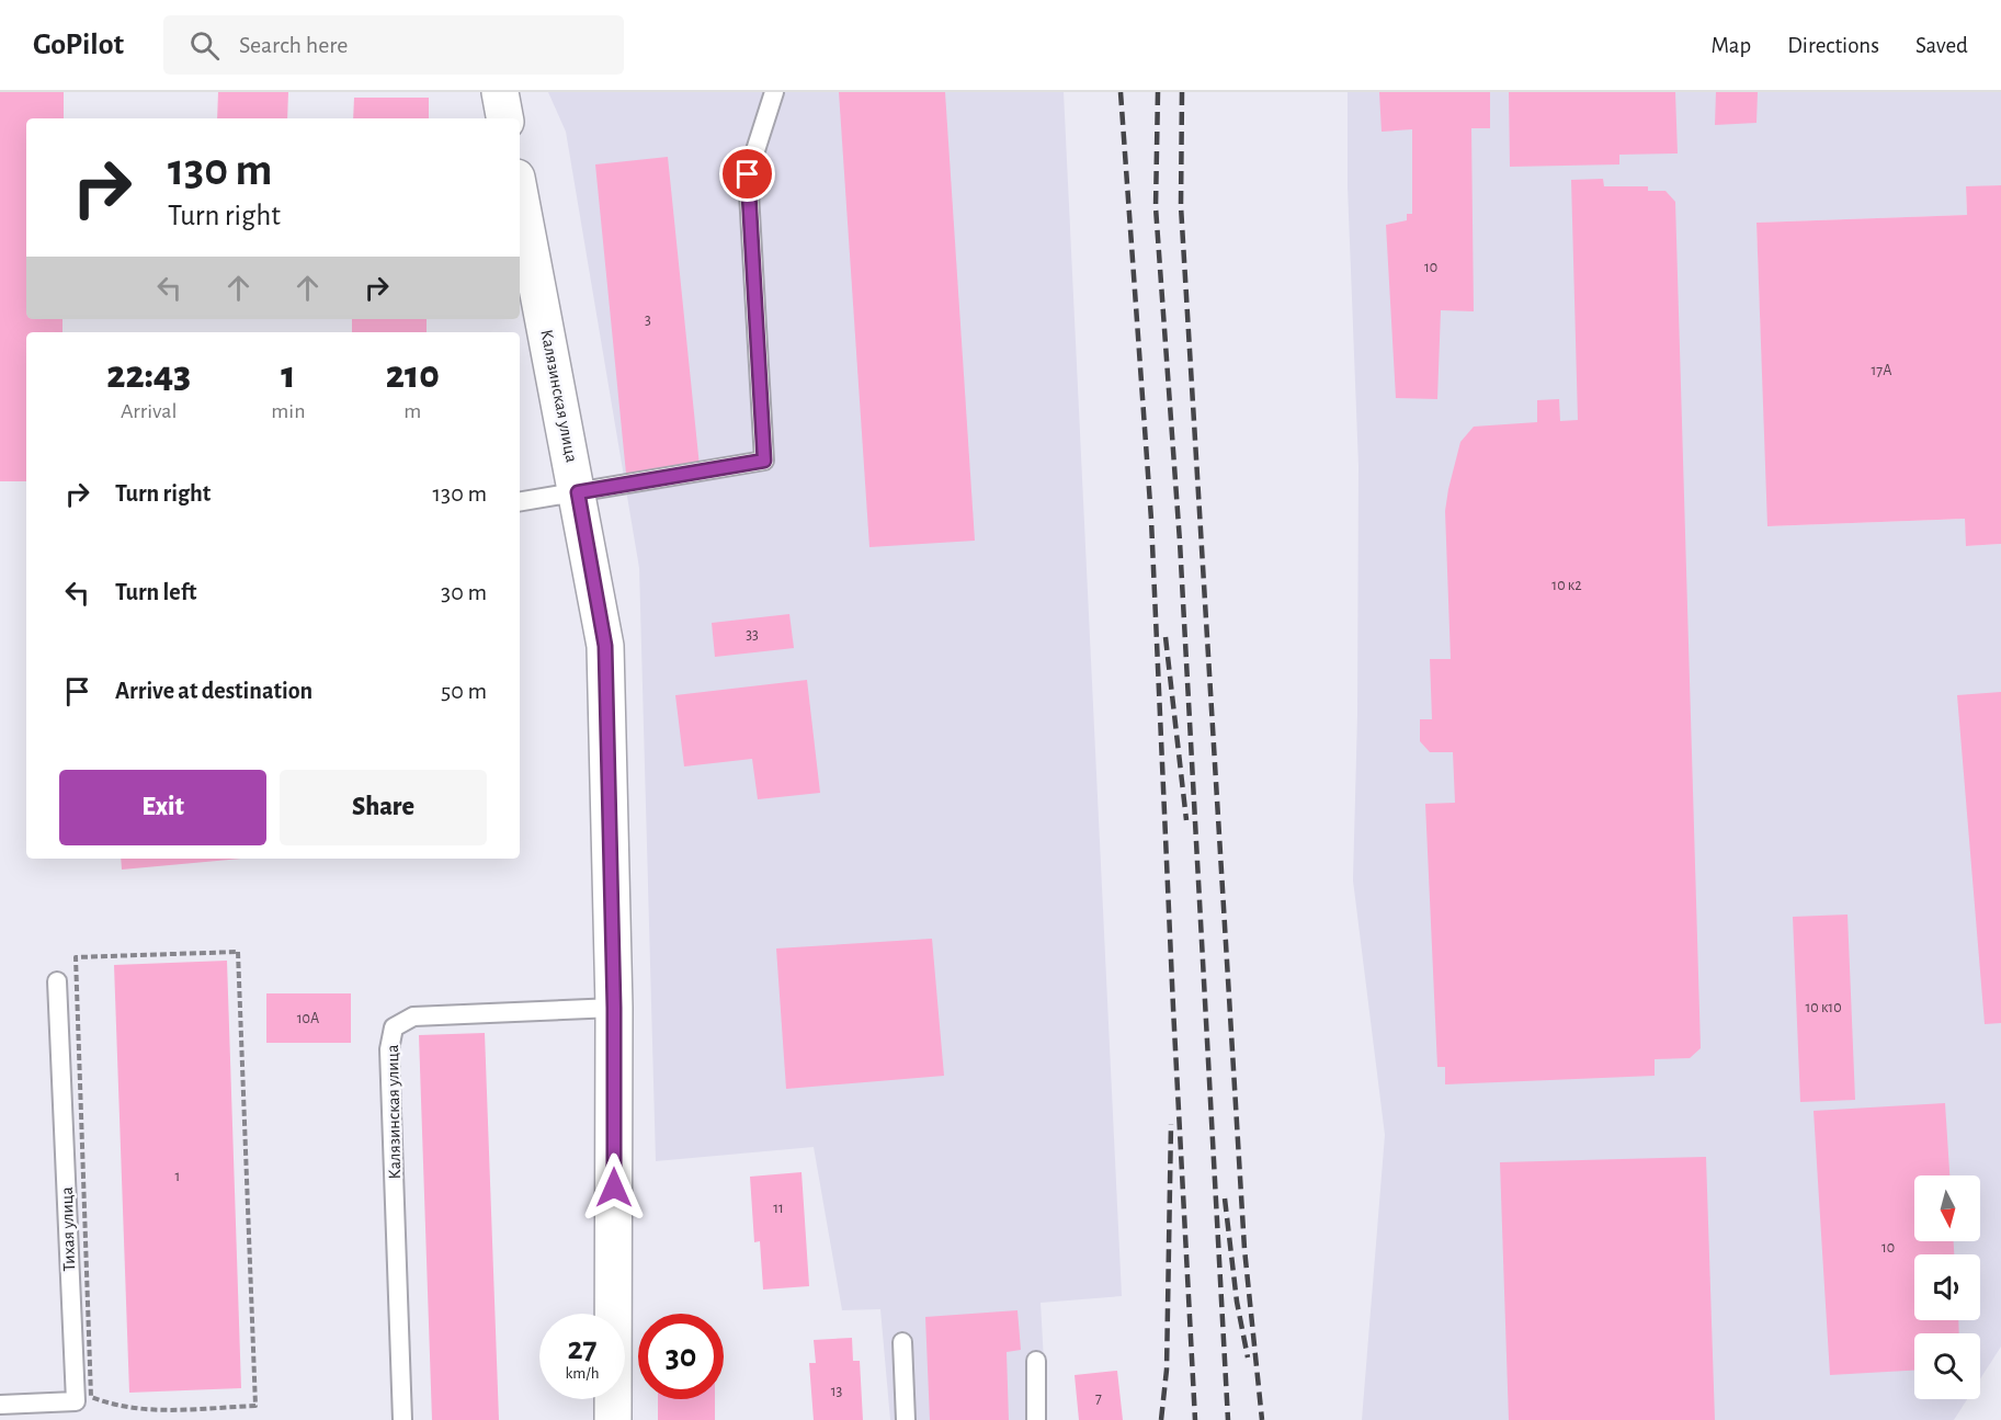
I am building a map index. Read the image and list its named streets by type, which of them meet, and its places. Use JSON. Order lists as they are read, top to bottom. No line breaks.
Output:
{"streets":{"street":["Калязинская улица"],"lane":["Тихая улица"]},"house_numbers":["10","3","17А","10 к2","33","10 к10","10А","1","11","10","13","7"],"north":"bottom","page":{"header":"GoPilot","search":"Search here","nav":["Map","Directions","Saved"],"turn":["130 m","Turn right"],"eta":["22:43","Arrival","1","min","210","m"],"list":[{"name":"Turn right","value":"130 m"},{"name":"Turn left","value":"30 m"},{"name":"Arrive at destination","value":"50 m"}],"buttons":["Exit","Share"],"speed":"27 km/h","limit":"30"}}
